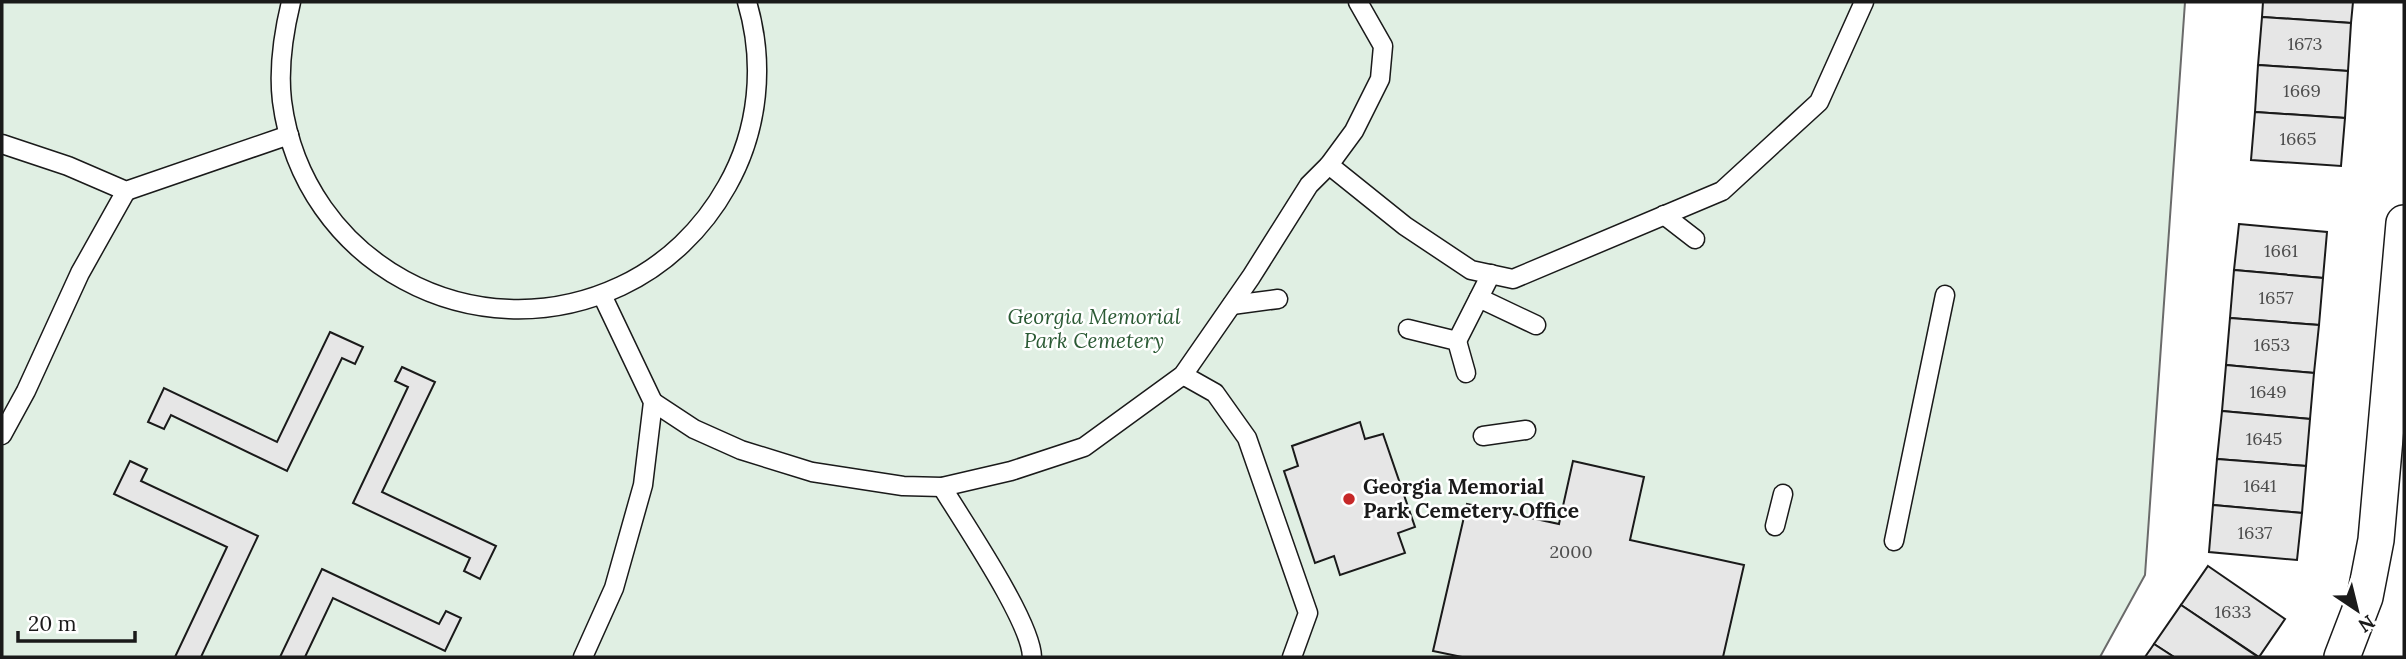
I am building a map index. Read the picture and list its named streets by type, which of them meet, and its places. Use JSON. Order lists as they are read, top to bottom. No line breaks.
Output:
{"parks":["Georgia Memorial Park Cemetery"],"places":["Georgia Memorial Park Cemetery Office"],"house_numbers":["1673","1669","1665","1661","1657","1653","1649","1645","1641","1637","2000","1633"],"scale_bar":"20 m","north":"bottom right"}
